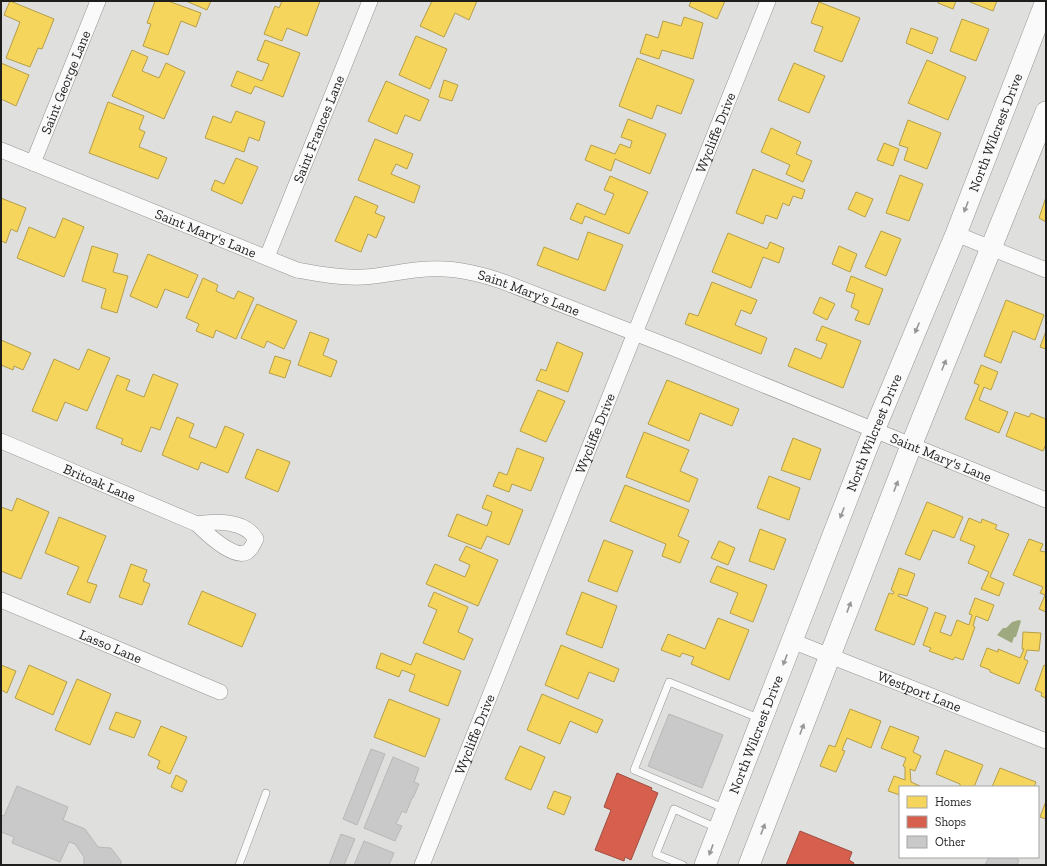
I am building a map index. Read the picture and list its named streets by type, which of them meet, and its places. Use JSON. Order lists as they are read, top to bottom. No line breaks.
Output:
{"streets":{"main road":["North Wilcrest Drive"],"street":["Saint George Lane","Saint Frances Lane","Wycliffe Drive","Saint Mary's Lane","Britoak Lane","Lasso Lane","Westport Lane"]},"crossings":[["Saint George Lane","Saint Mary's Lane"],["Saint Frances Lane","Saint Mary's Lane"],["Wycliffe Drive","Saint Mary's Lane"],["North Wilcrest Drive","Saint Mary's Lane"],["North Wilcrest Drive","Westport Lane"]],"legend":["Homes","Shops","Other"]}
